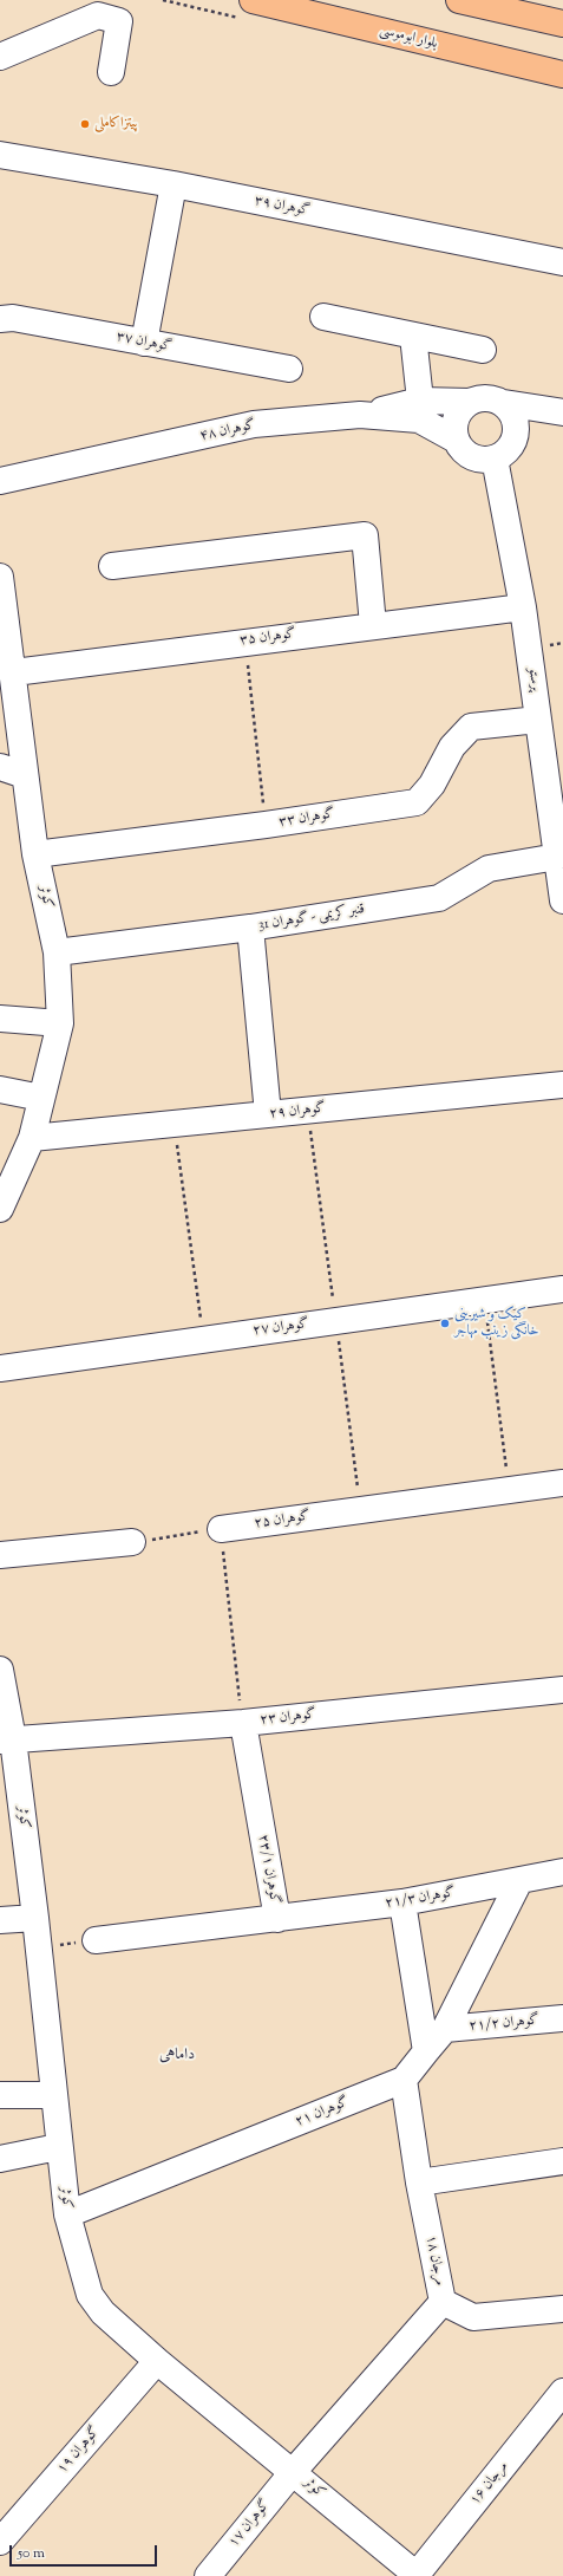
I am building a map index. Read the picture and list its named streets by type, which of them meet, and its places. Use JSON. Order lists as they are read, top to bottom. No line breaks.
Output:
{"streets":{"main road":["بلوار ابوموسی"],"street":["گوهران ۳۹","گوهران ۳۷","گوهران ۴۸","گوهران ۳۵","پرستو","گوهران ۳۳","کوثر","قنبر کریمی - گوهران 31","گوهران ۲۹","گوهران ۲۷","گوهران ۲۵","گوهران ۲۳","گوهران ۲۳/۱","گوهران ۲۱/۳","گوهران ۲۱/۲","گوهران ۲۱","مرجان ۱۸","گوهران ۱۹","مرجان ۱۶","گوهران ۱۷"]},"crossings":[["گوهران ۴۸","پرستو"],["گوهران ۳۵","پرستو"],["گوهران ۳۵","کوثر"],["پرستو","گوهران ۳۳"],["پرستو","قنبر کریمی - گوهران 31"],["گوهران ۳۳","کوثر"],["کوثر","قنبر کریمی - گوهران 31"],["کوثر","گوهران ۲۹"],["کوثر","گوهران ۲۳"],["کوثر","گوهران ۲۱"],["کوثر","مرجان ۱۸"],["کوثر","گوهران ۱۹"],["کوثر","مرجان ۱۶"],["کوثر","گوهران ۱۷"],["گوهران ۲۳","گوهران ۲۳/۱"],["گوهران ۲۳/۱","گوهران ۲۱/۳"],["گوهران ۲۱/۳","گوهران ۲۱"],["گوهران ۲۱/۲","گوهران ۲۱"],["گوهران ۲۱","مرجان ۱۸"],["مرجان ۱۸","گوهران ۱۷"]],"districts":["داماهی"],"places":["پیتزاکاملی","کیک و شیرینی خانگی زینب مهاجر"],"scale_bar":"50 m"}
